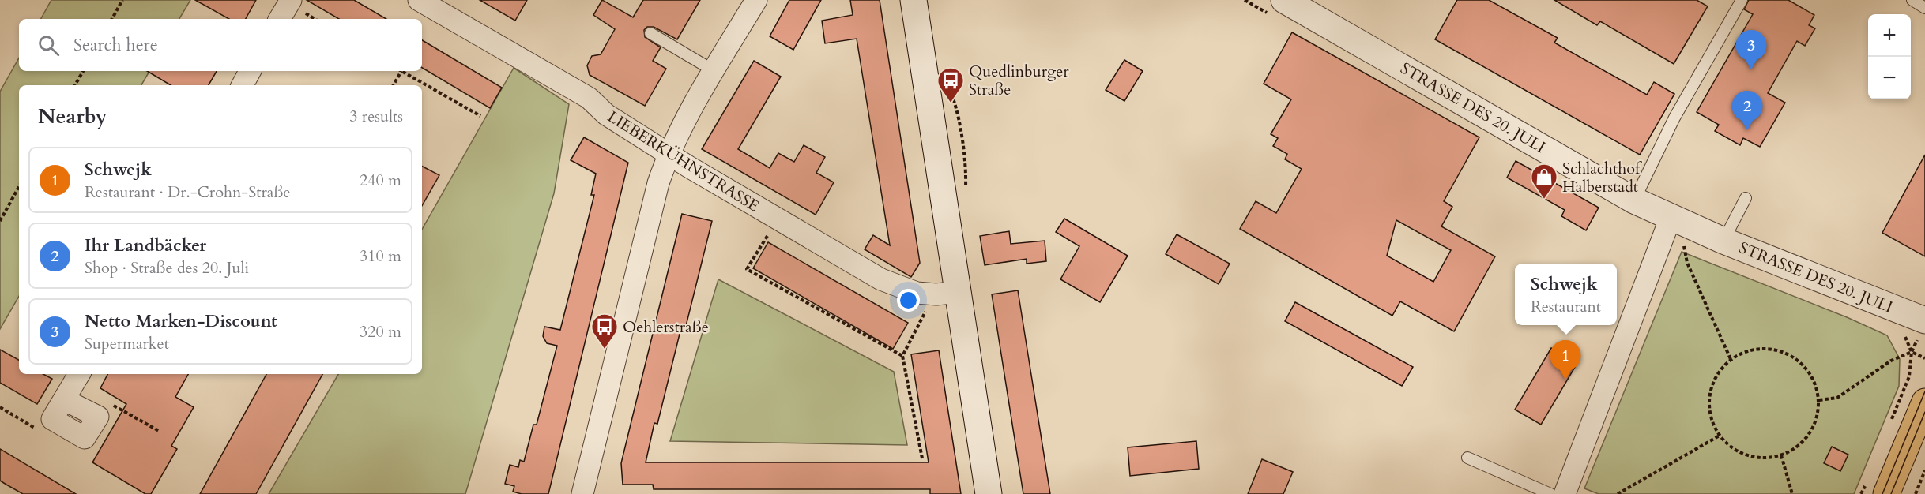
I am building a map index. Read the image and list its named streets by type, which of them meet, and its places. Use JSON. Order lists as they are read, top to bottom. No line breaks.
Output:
{"streets":{"street":["STRASSE DES 20. JULI","LIEBERKÜHNSTRASSE"]},"places":{"bus stop":["Quedlinburger Straße","Oehlerstraße"],"shop":["Schlachthof Halberstadt"]},"page":{"map_buttons":["+","−"],"search":"Search here","pins":["3","2","1"],"heading":["Nearby","3 results"],"list":[{"mark":"1","name":"Schwejk","note":"Restaurant · Dr.-Crohn-Straße","value":"240 m"},{"mark":"2","name":"Ihr Landbäcker","note":"Shop · Straße des 20. Juli","value":"310 m"},{"mark":"3","name":"Netto Marken-Discount","note":"Supermarket","value":"320 m"}],"popup":["Schwejk","Restaurant"]}}
